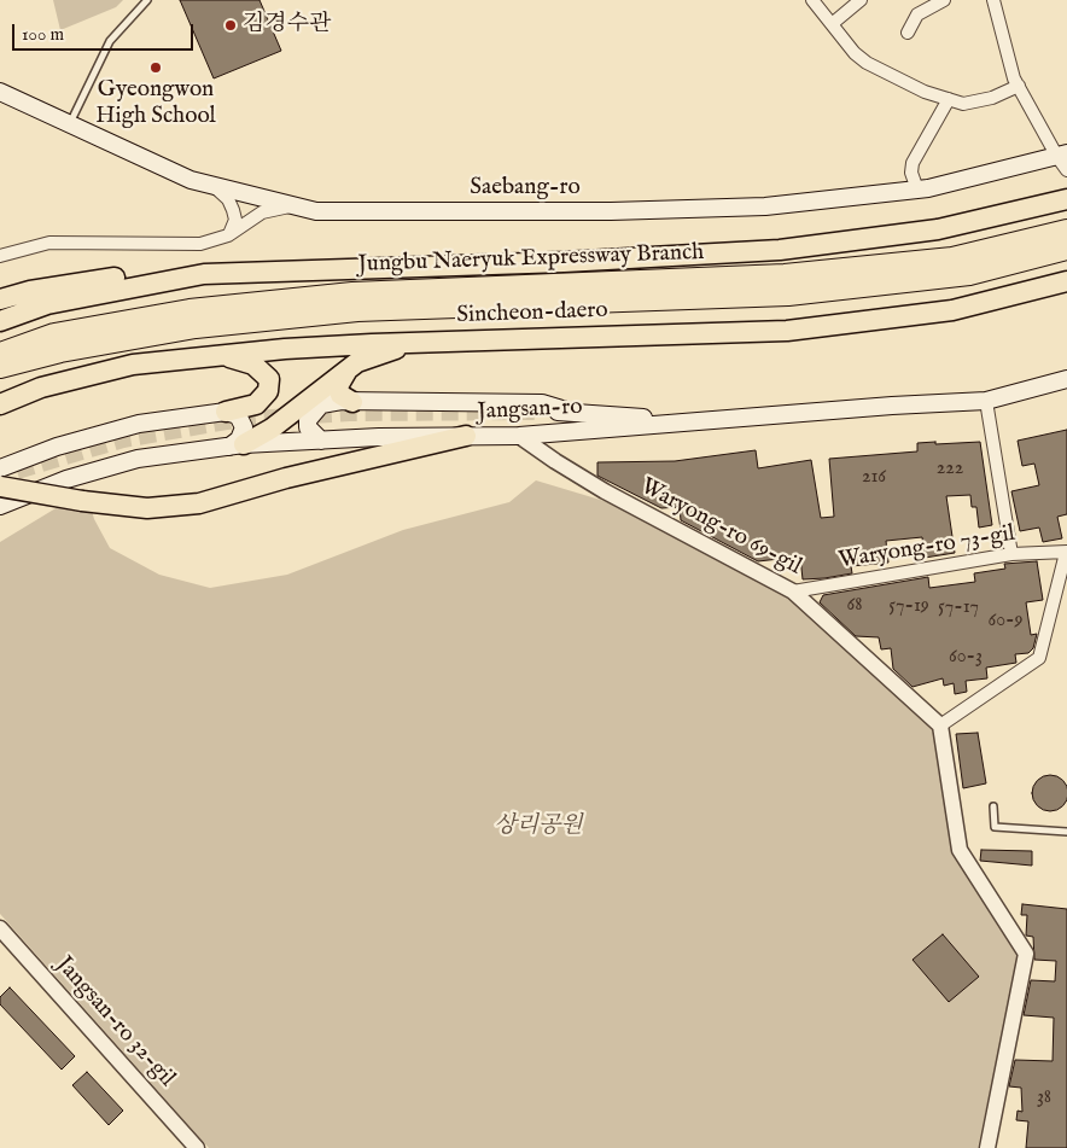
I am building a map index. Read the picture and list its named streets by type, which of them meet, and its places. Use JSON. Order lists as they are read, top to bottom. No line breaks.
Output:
{"streets":{"highway":["Jungbu Naeryuk Expressway Branch","Sincheon-daero"],"main road":["Saebang-ro","Jangsan-ro"],"street":["Waryong-ro 69-gil","Waryong-ro 73-gil","Jangsan-ro 32-gil"]},"crossings":[["Jangsan-ro","Waryong-ro 69-gil"],["Waryong-ro 69-gil","Waryong-ro 73-gil"]],"parks":["상리공원"],"places":["김경수관","Gyeongwon High School"],"house_numbers":["222","216","68","57-19","57-17","60-9","60-3","38"],"scale_bar":"100 m"}
